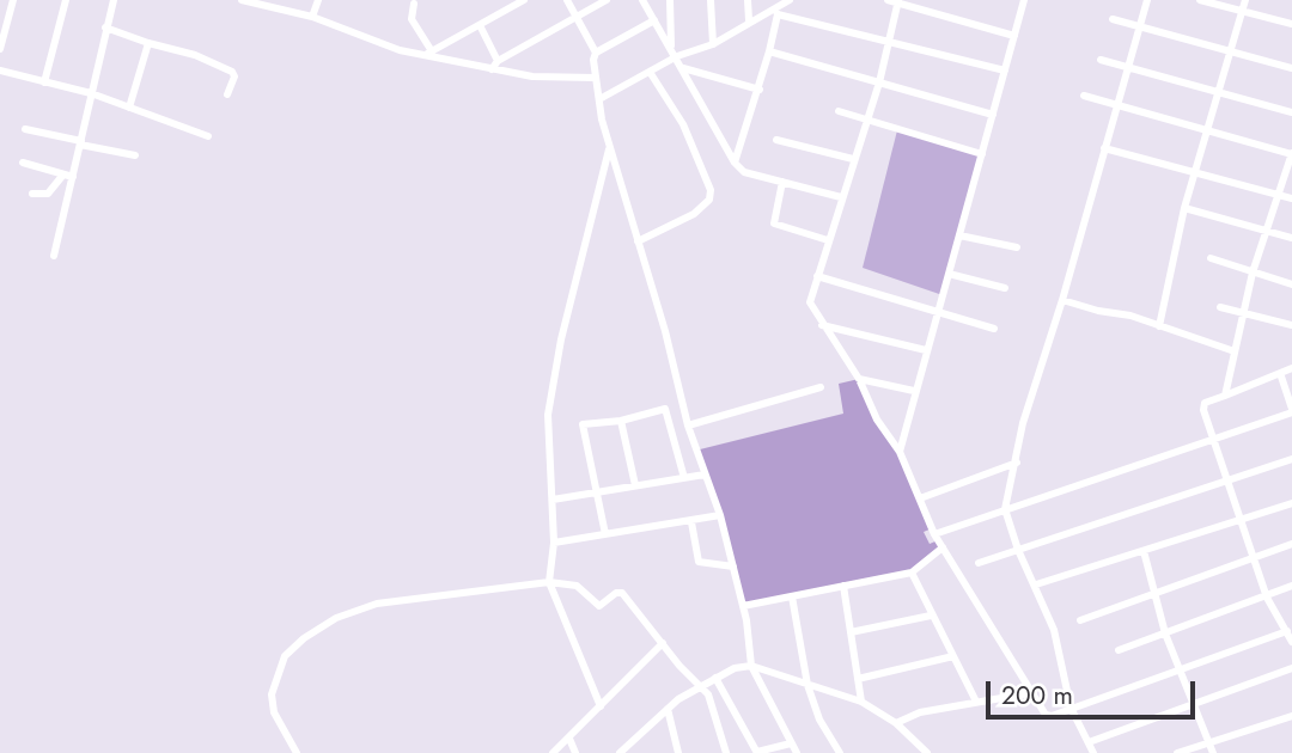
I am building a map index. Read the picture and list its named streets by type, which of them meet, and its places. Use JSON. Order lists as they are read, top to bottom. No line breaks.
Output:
{"scale_bar":"200 m"}
